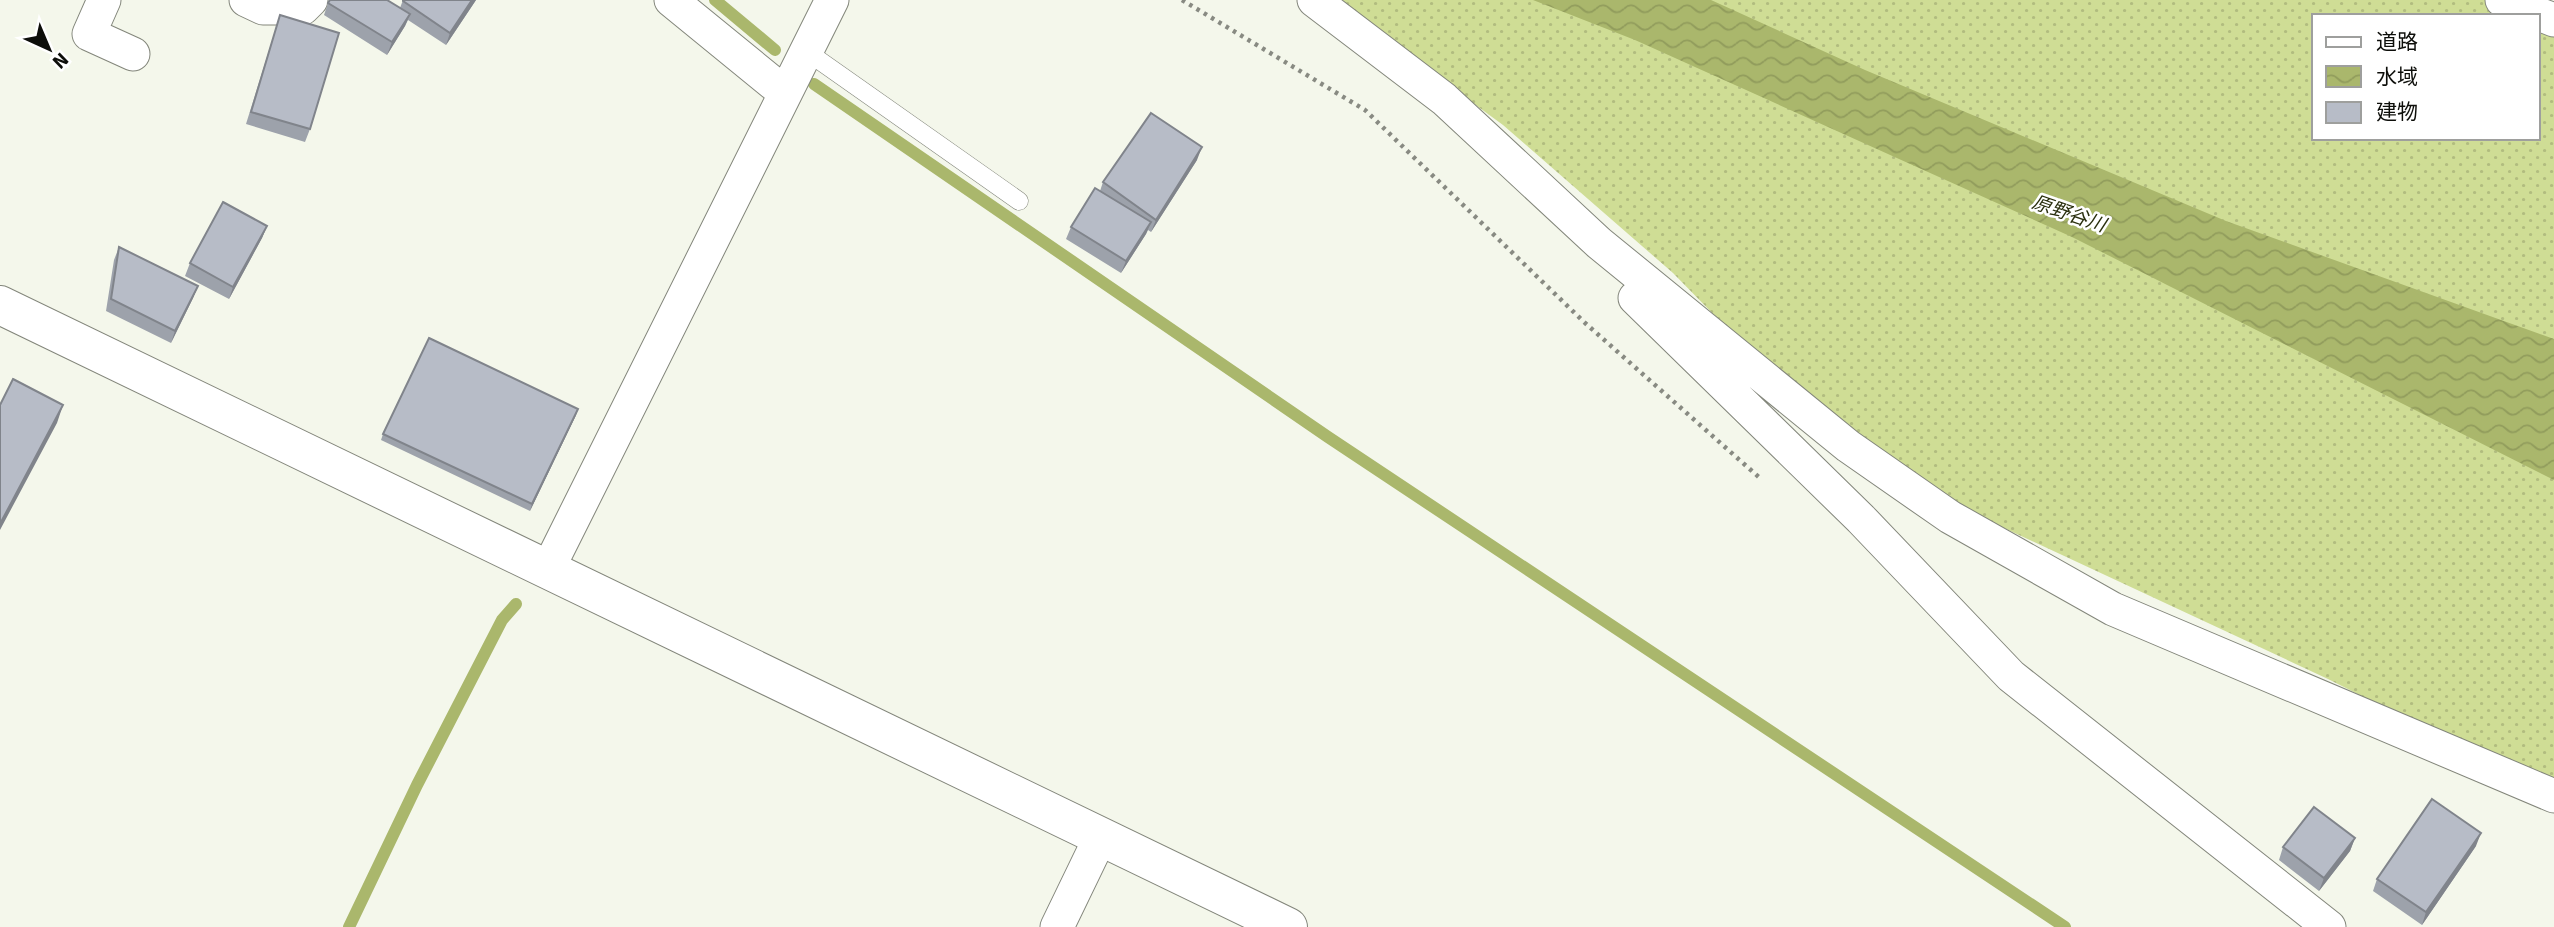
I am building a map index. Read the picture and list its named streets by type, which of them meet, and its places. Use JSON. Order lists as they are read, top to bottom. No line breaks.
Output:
{"water":["原野谷川"],"legend":["道路","水域","建物"],"north":"bottom right"}
